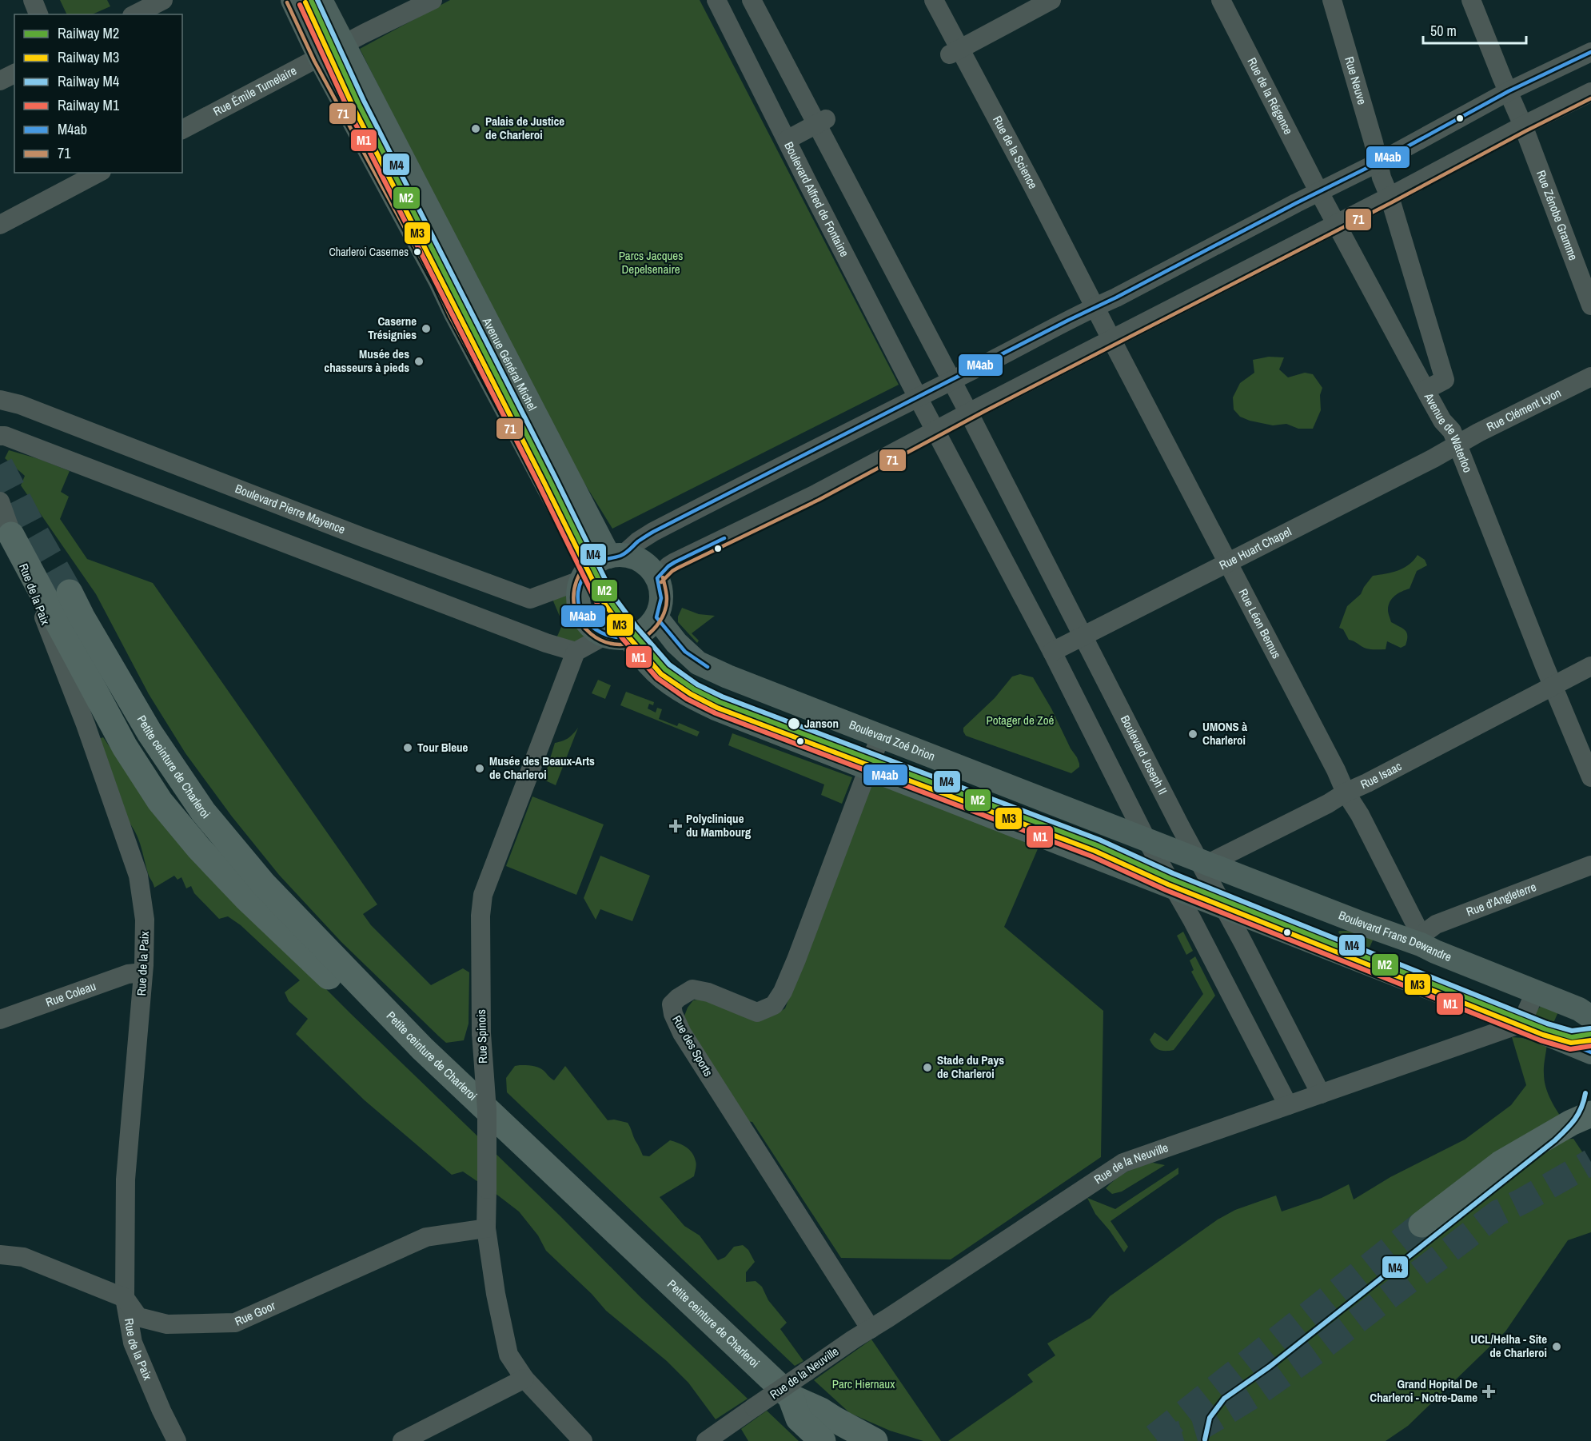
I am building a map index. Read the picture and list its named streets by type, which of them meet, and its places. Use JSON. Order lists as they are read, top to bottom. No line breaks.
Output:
{"streets":{"highway":["Petite ceinture de Charleroi"],"main road":["Avenue Général Michel","Boulevard Zoé Drion","Boulevard Frans Dewandre"],"street":["Rue Neuve","Rue Émile Tumelaire","Rue de la Régence","Rue de la Science","Boulevard Alfred de Fontaine","Rue Zénobe Gramme","Rue Clément Lyon","Avenue de Waterloo","Boulevard Pierre Mayence","Rue Huart Chapel","Rue de la Paix","Rue Léon Bernus","Boulevard Joseph II","Rue Isaac","Rue d'Angleterre","Rue Coleau","Rue Spinois","Rue des Sports","Rue de la Neuville","Rue Goor"]},"crossings":[["Rue Émile Tumelaire","Avenue Général Michel"],["Rue de la Régence","Avenue de Waterloo"],["Rue de la Science","Rue Léon Bernus"],["Avenue Général Michel","Boulevard Pierre Mayence"],["Avenue Général Michel","Boulevard Zoé Drion"],["Rue Clément Lyon","Avenue de Waterloo"],["Rue Clément Lyon","Rue Huart Chapel"],["Avenue de Waterloo","Rue Huart Chapel"],["Avenue de Waterloo","Rue Isaac"],["Boulevard Pierre Mayence","Boulevard Zoé Drion"],["Rue Huart Chapel","Rue Léon Bernus"],["Rue Huart Chapel","Boulevard Joseph II"],["Rue de la Paix","Rue Coleau"],["Rue de la Paix","Rue Goor"],["Rue Léon Bernus","Rue Isaac"],["Rue Léon Bernus","Rue d'Angleterre"],["Rue Léon Bernus","Boulevard Frans Dewandre"],["Boulevard Zoé Drion","Boulevard Joseph II"],["Boulevard Zoé Drion","Rue Isaac"],["Boulevard Zoé Drion","Boulevard Frans Dewandre"],["Boulevard Zoé Drion","Rue des Sports"],["Boulevard Joseph II","Rue Isaac"],["Boulevard Joseph II","Boulevard Frans Dewandre"],["Boulevard Joseph II","Rue de la Neuville"],["Rue Isaac","Boulevard Frans Dewandre"],["Rue d'Angleterre","Boulevard Frans Dewandre"],["Rue Spinois","Rue Goor"],["Rue des Sports","Rue de la Neuville"]],"parks":["Parcs Jacques Depelsenaire","Potager de Zoé","Parc Hiernaux"],"places":{"other":["Palais de Justice de Charleroi","Charleroi Casernes","Caserne Trésignies","Musée des chasseurs à pieds","Janson","UMONS à Charleroi","Tour Bleue","Musée des Beaux-Arts de Charleroi","Stade du Pays de Charleroi","UCL/Helha - Site de Charleroi"],"health":["Polyclinique du Mambourg","Grand Hopital De Charleroi - Notre-Dame"]},"lines":["rail line M2","rail line M4","rail line M3","transit line 71","rail line M1","transit line M4ab"],"legend":["Railway M2","Railway M3","Railway M4","Railway M1","M4ab","71"],"scale_bar":"50 m"}
